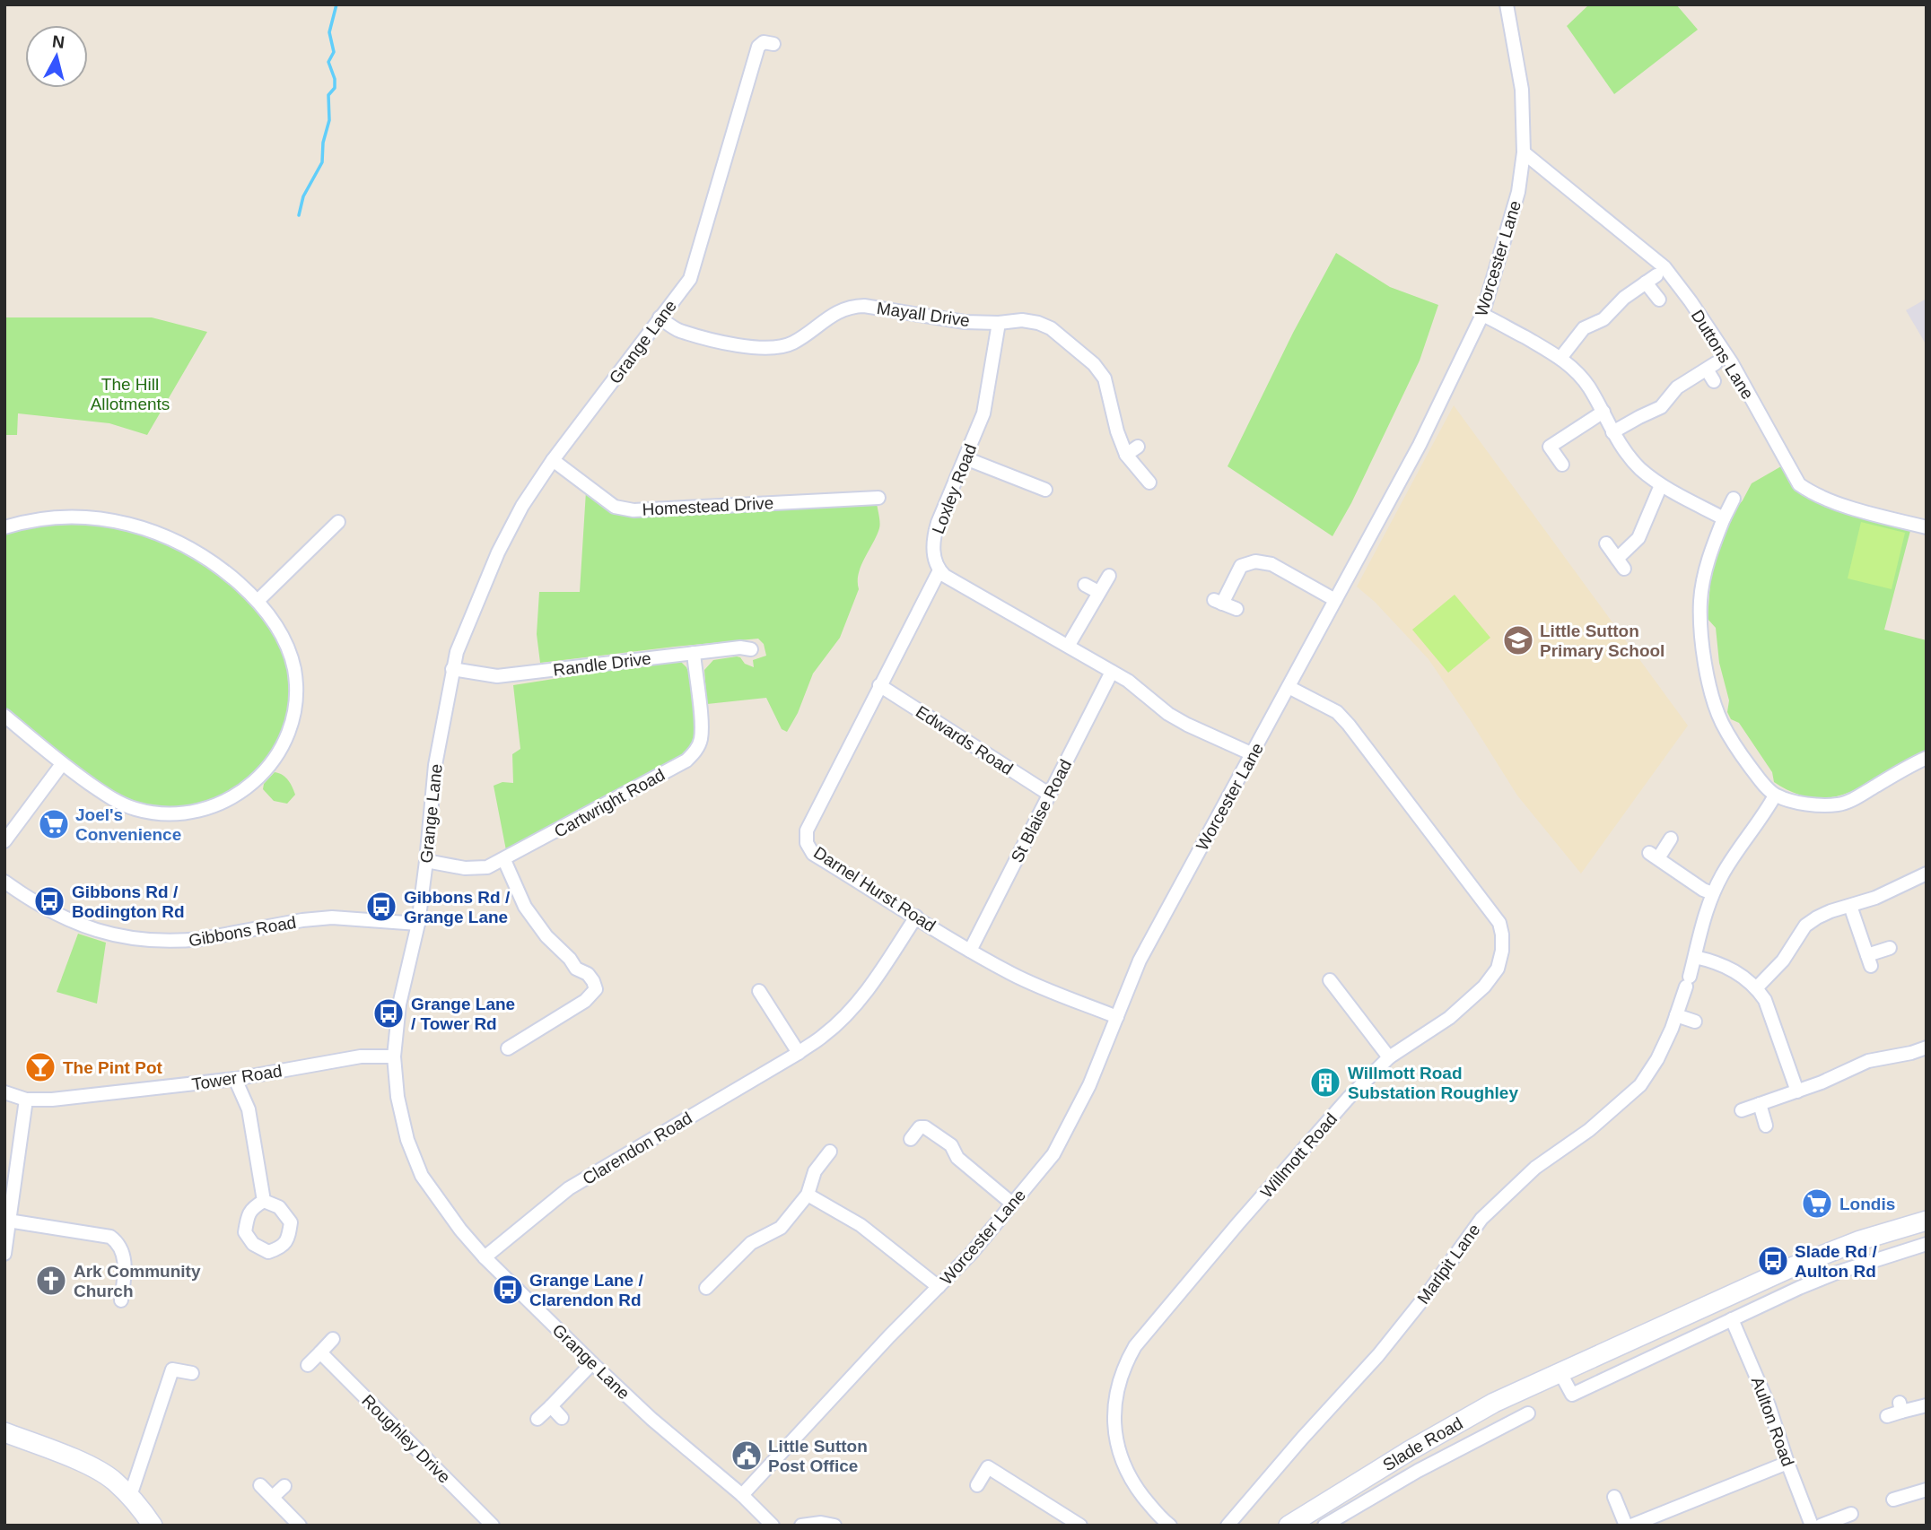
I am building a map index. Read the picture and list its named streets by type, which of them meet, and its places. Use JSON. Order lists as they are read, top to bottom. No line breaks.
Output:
{"streets":{"main road":["Slade Road"],"street":["Worcester Lane","Mayall Drive","Grange Lane","Duttons Lane","Loxley Road","Homestead Drive","Randle Drive","Edwards Road","Cartwright Road","St Blaise Road","Darnel Hurst Road","Gibbons Road","Tower Road","Clarendon Road","Willmott Road","Marlpit Lane","Aulton Road","Roughley Drive"]},"crossings":[["Worcester Lane","Grange Lane"],["Worcester Lane","Duttons Lane"],["Worcester Lane","Darnel Hurst Road"],["Worcester Lane","Willmott Road"],["Mayall Drive","Grange Lane"],["Mayall Drive","Loxley Road"],["Grange Lane","Homestead Drive"],["Grange Lane","Randle Drive"],["Grange Lane","Cartwright Road"],["Grange Lane","Gibbons Road"],["Grange Lane","Tower Road"],["Grange Lane","Clarendon Road"],["Loxley Road","Darnel Hurst Road"],["Randle Drive","Cartwright Road"],["Edwards Road","St Blaise Road"],["Edwards Road","Darnel Hurst Road"],["St Blaise Road","Darnel Hurst Road"],["Darnel Hurst Road","Clarendon Road"]],"parks":["The Hill Allotments"],"places":{"school or university":["Little Sutton Primary School"],"supermarket":["Joel's Convenience","Londis"],"bus stop":["Gibbons Rd / Bodington Rd","Gibbons Rd / Grange Lane","Grange Lane / Tower Rd","Slade Rd / Aulton Rd","Grange Lane / Clarendon Rd"],"bar":["The Pint Pot"],"building":["Willmott Road Substation Roughley"],"church":["Ark Community Church"],"public building":["Little Sutton Post Office"]},"north":"top"}
